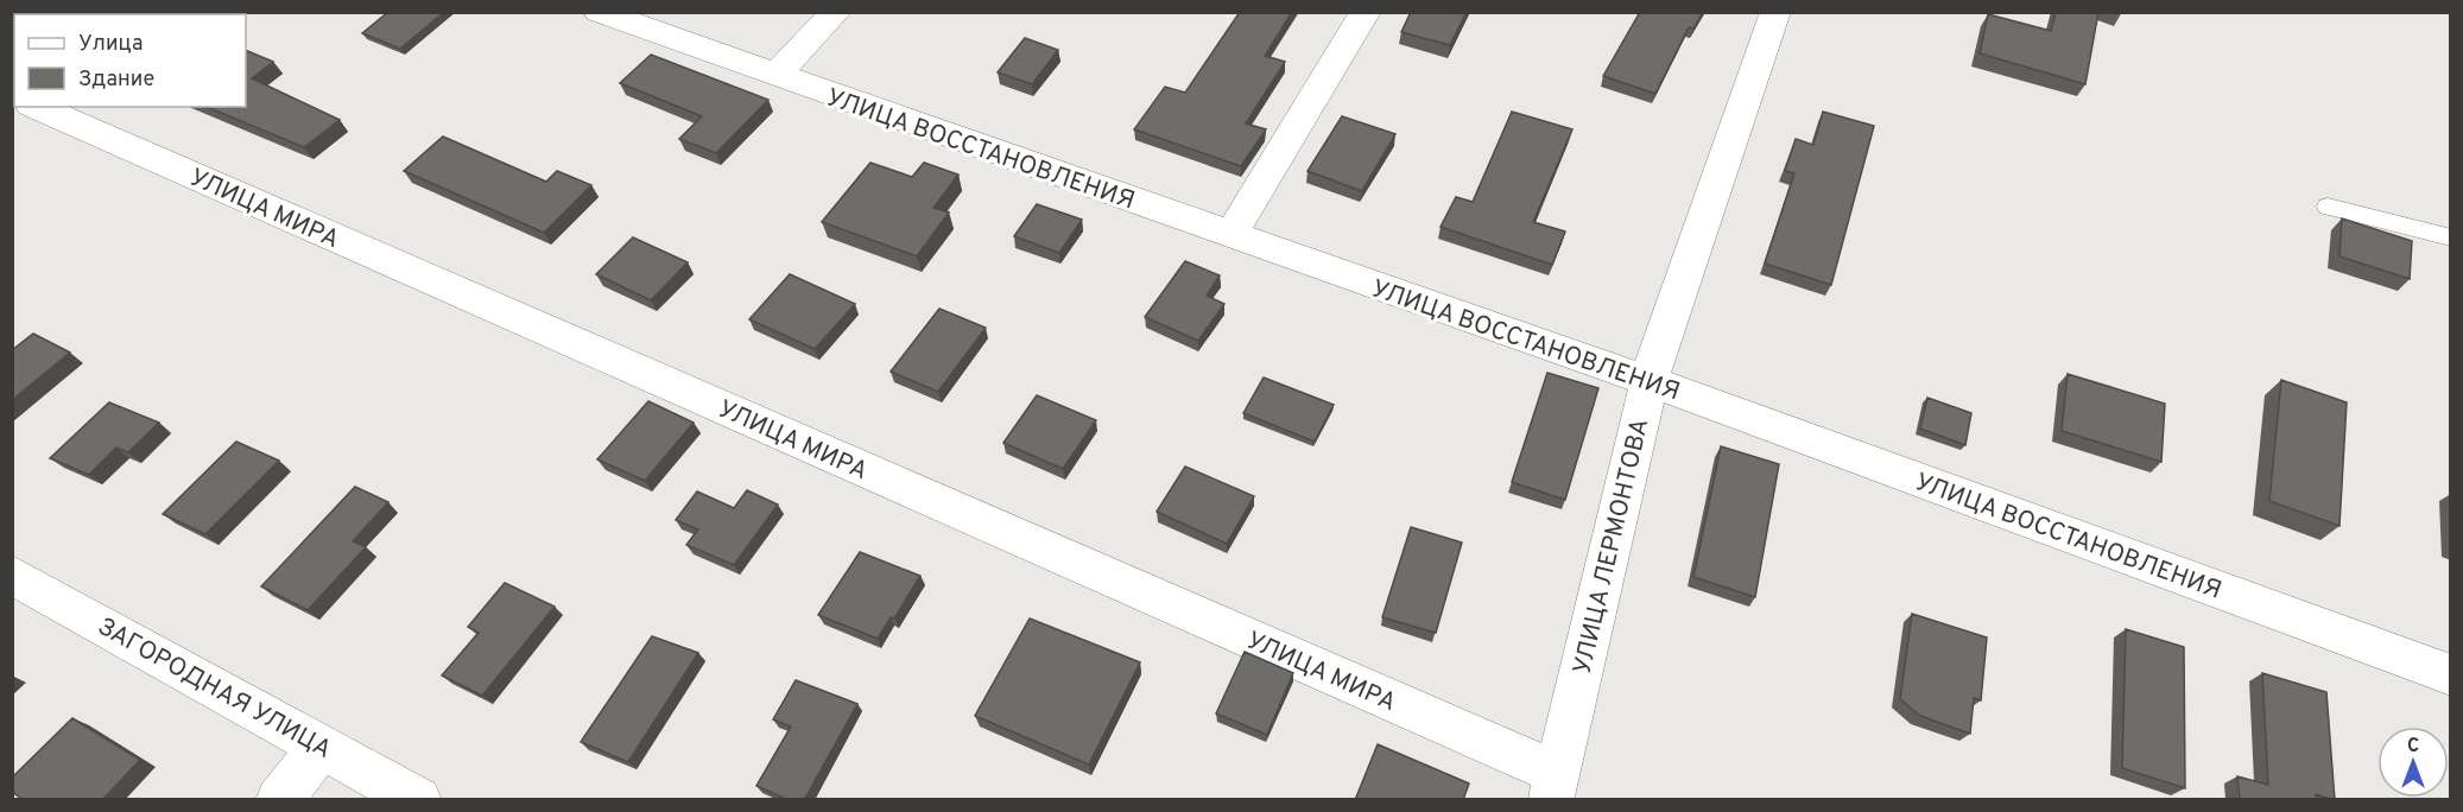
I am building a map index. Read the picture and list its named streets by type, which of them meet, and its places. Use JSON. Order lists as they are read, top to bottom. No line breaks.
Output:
{"streets":{"street":["УЛИЦА ВОССТАНОВЛЕНИЯ","УЛИЦА МИРА","УЛИЦА ЛЕРМОНТОВА","ЗАГОРОДНАЯ УЛИЦА"]},"crossings":[["УЛИЦА ВОССТАНОВЛЕНИЯ","УЛИЦА ЛЕРМОНТОВА"],["УЛИЦА МИРА","УЛИЦА ЛЕРМОНТОВА"]],"legend":["Улица","Здание"],"north":"top"}
